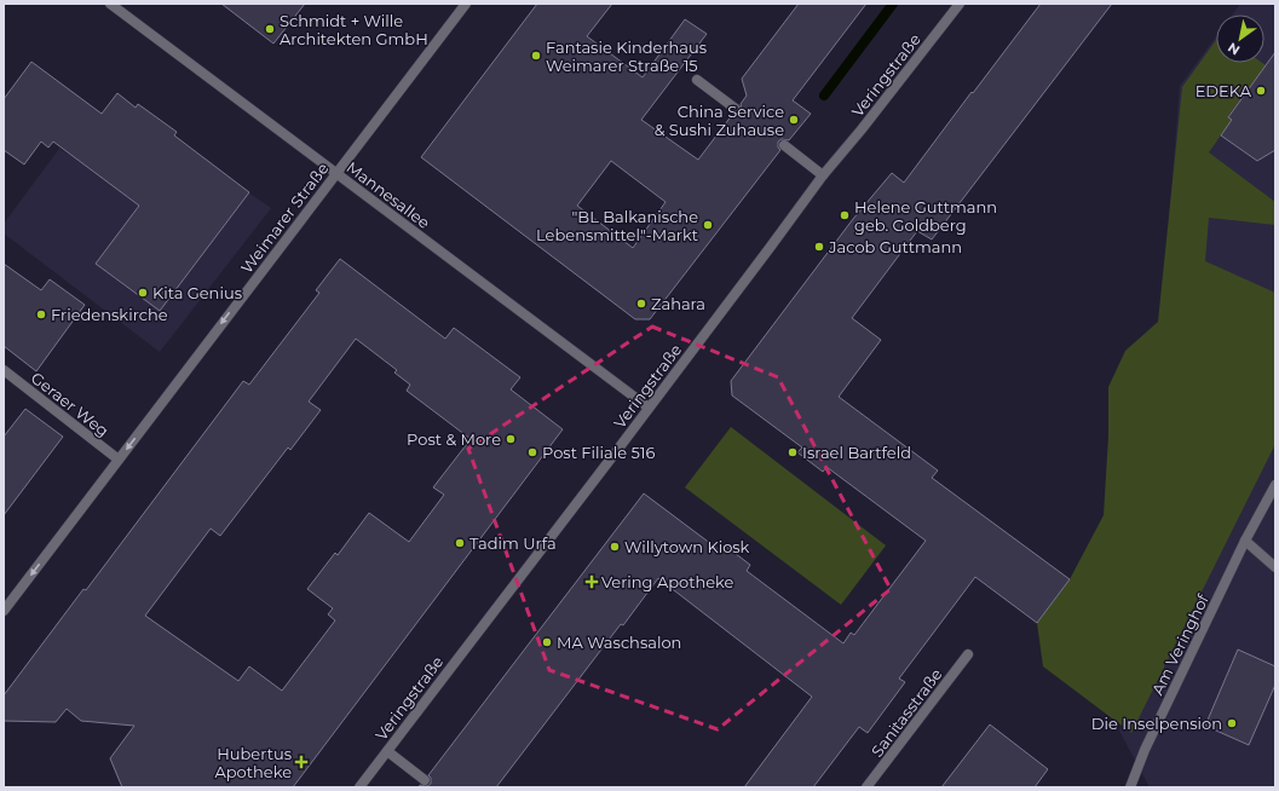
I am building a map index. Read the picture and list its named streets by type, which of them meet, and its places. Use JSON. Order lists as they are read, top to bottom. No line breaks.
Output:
{"streets":{"street":["Veringstraße","Mannesallee","Weimarer Straße","Geraer Weg","Am Veringhof","Sanitasstraße"]},"crossings":[["Veringstraße","Mannesallee"],["Mannesallee","Weimarer Straße"],["Weimarer Straße","Geraer Weg"]],"one_way":["Weimarer Straße"],"places":{"other":["Schmidt + Wille Architekten GmbH","Fantasie Kinderhaus Weimarer Straße 15","EDEKA","China Service & Sushi Zuhause","Helene Guttmann geb. Goldberg","\"BL Balkanische Lebensmittel\"-Markt","Jacob Guttmann","Kita Genius","Zahara","Friedenskirche","Post & More","Post Filiale 516","Israel Bartfeld","Tadim Urfa","Willytown Kiosk","MA Waschsalon","Die Inselpension"],"health":["Vering Apotheke","Hubertus Apotheke"]},"north":"bottom left"}
